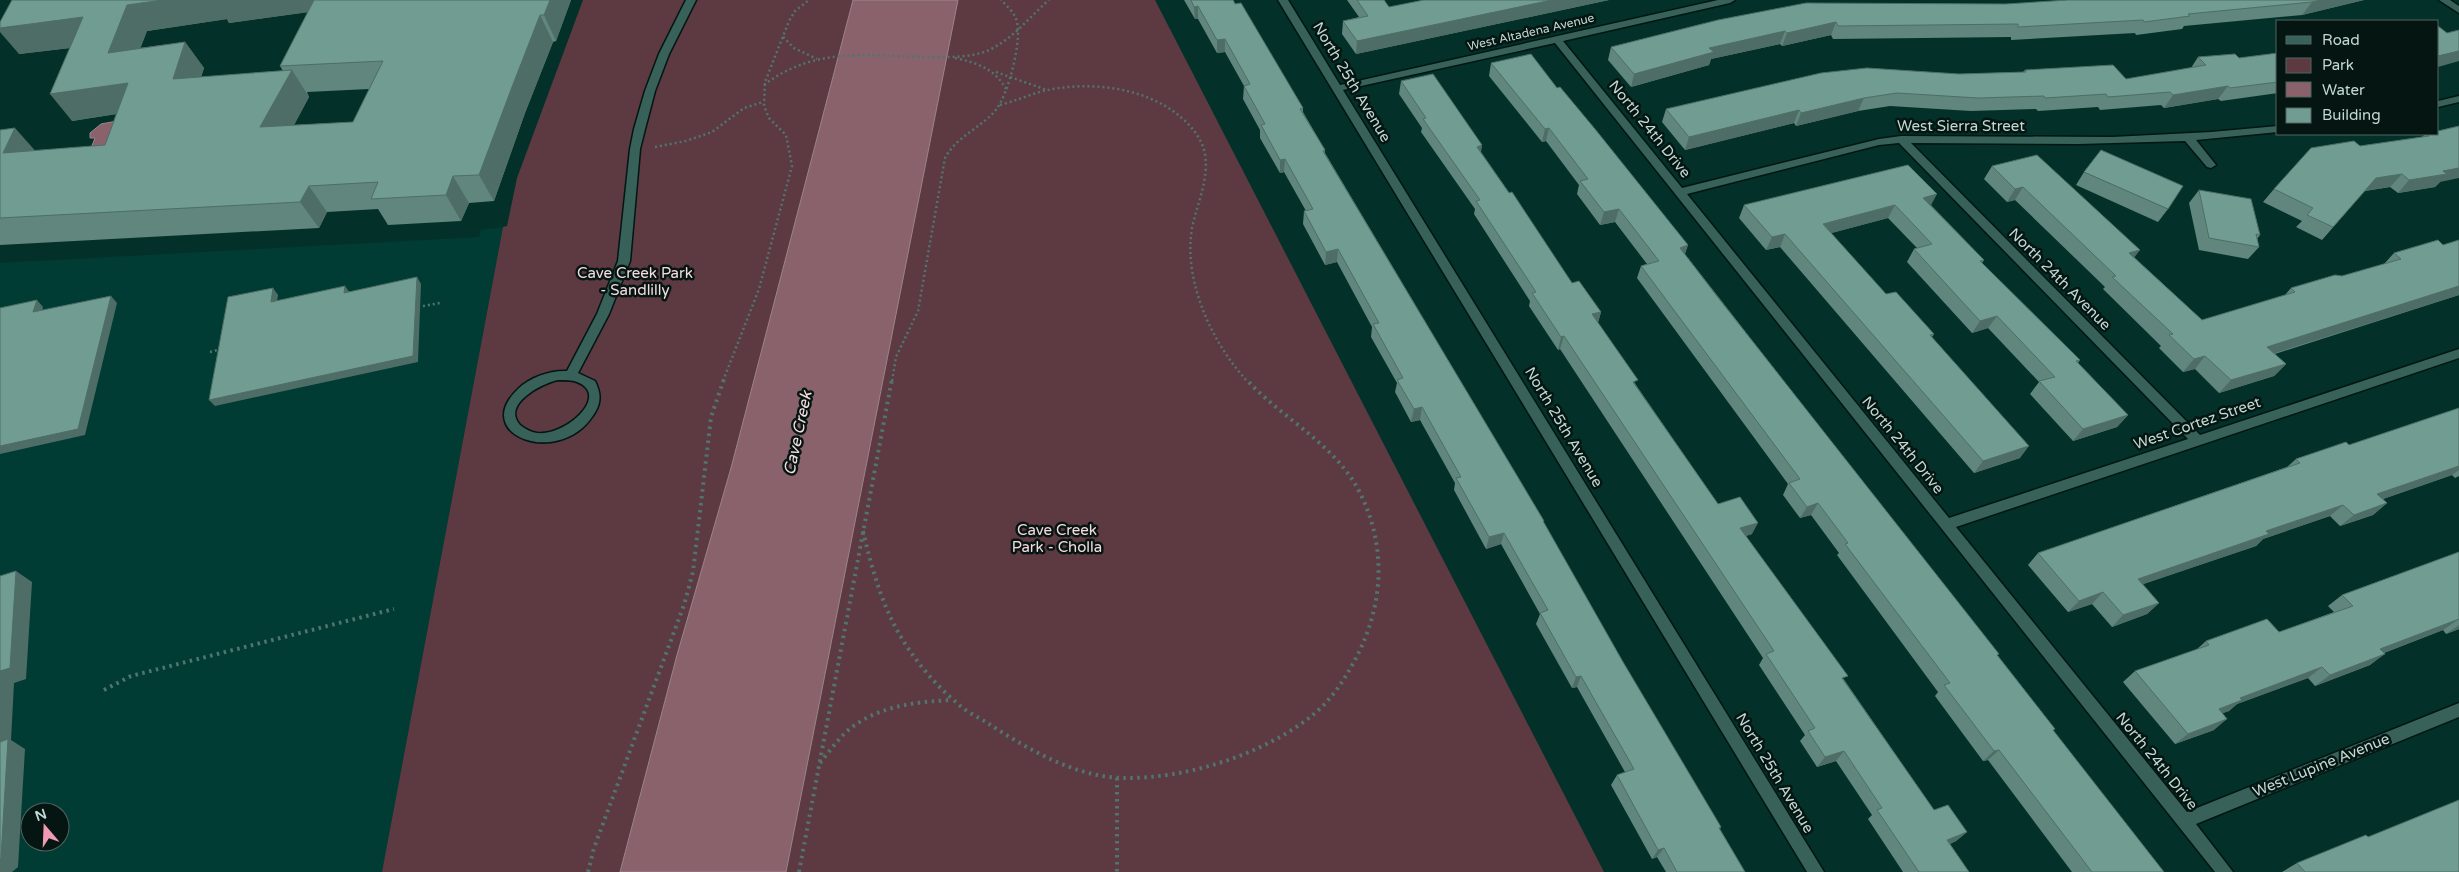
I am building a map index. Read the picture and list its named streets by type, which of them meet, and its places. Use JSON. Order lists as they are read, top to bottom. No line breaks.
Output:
{"streets":{"street":["West Altadena Avenue","North 25th Avenue","West Sierra Street","North 24th Drive","North 24th Avenue","West Cortez Street","West Lupine Avenue"]},"crossings":[["West Altadena Avenue","North 25th Avenue"],["West Altadena Avenue","North 24th Drive"],["West Sierra Street","North 24th Drive"],["West Sierra Street","North 24th Avenue"],["North 24th Drive","West Cortez Street"],["North 24th Drive","West Lupine Avenue"],["North 24th Avenue","West Cortez Street"]],"water":["Cave Creek"],"parks":["Cave Creek Park - Sandlilly","Cave Creek Park - Cholla"],"legend":["Road","Park","Water","Building"],"north":"top"}
